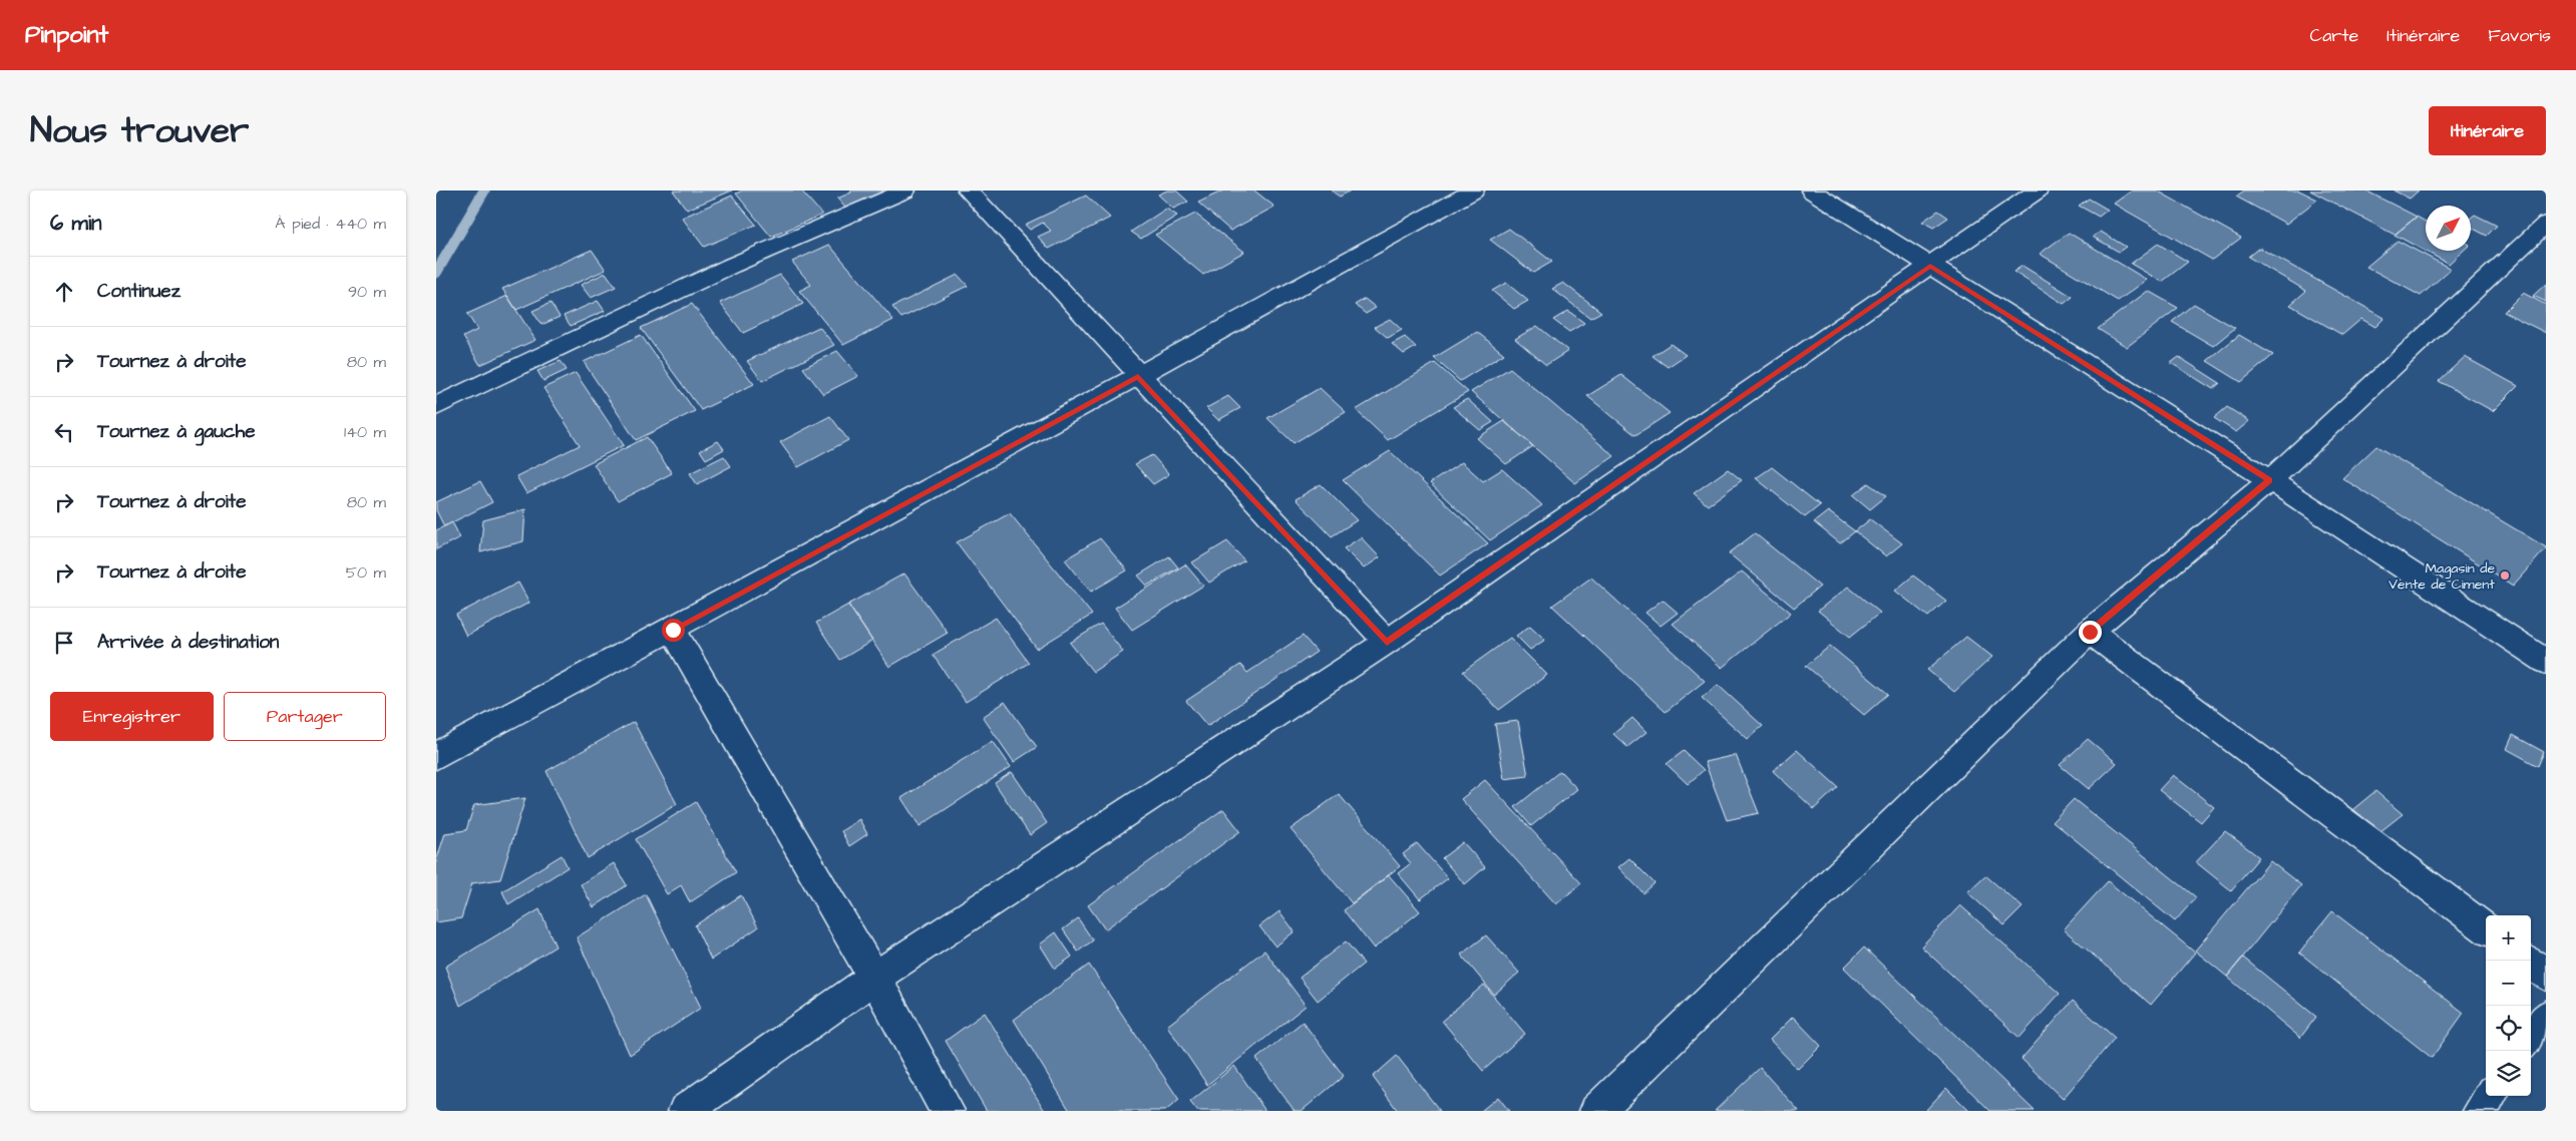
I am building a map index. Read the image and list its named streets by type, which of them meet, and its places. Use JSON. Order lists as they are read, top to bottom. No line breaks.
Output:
{"places":["Magasin de Vente de Ciment"],"north":"top right","page":{"header":"Pinpoint","nav":["Carte","Itinéraire","Favoris"],"title":"Nous trouver","buttons":["Itinéraire",["Enregistrer","Partager"]],"heading":["6 min","À pied · 440 m"],"list":[["Continuez","90 m"],["Tournez à droite","80 m"],["Tournez à gauche","140 m"],["Tournez à droite","80 m"],["Tournez à droite","50 m"],"Arrivée à destination"],"map_buttons":["+","−"]}}
